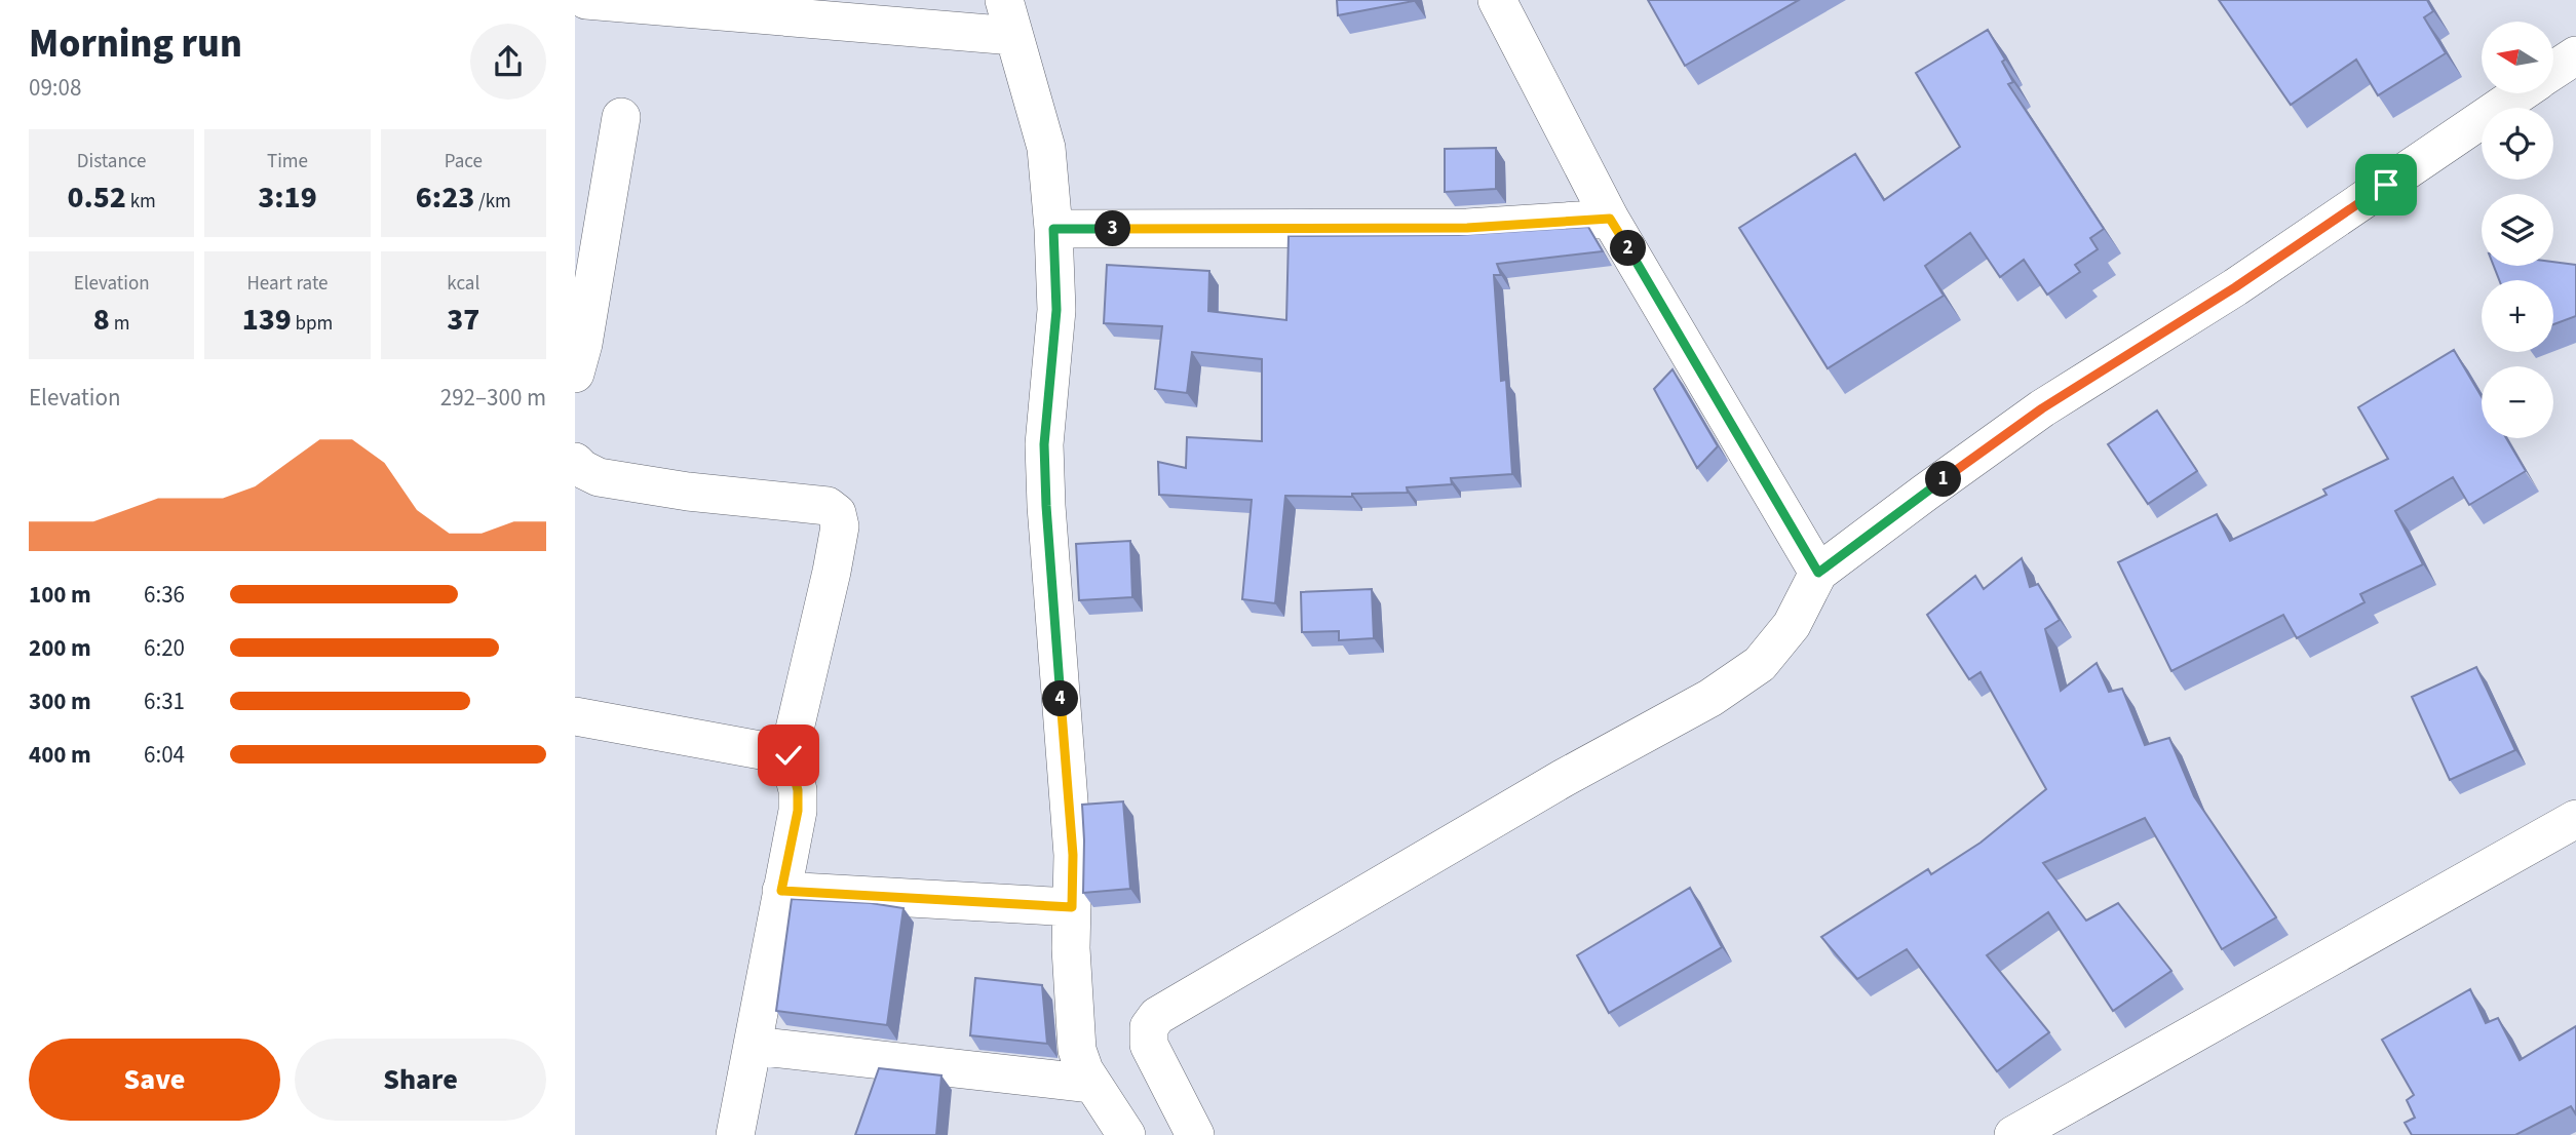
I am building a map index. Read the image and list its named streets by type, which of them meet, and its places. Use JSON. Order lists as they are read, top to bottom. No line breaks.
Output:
{"north":"left","page":{"heading":["Morning run","09:08"],"map_buttons":["+","−"],"stats":[["Distance","0.52 km"],["Time","3:19"],["Pace","6:23 /km"],["Elevation","8 m"],["Heart rate","139 bpm"],["kcal","37"]],"pins":["3","2","1","4"],"chart":["Elevation","292–300 m"],"list":[{"name":"100 m","note":"6:36"},{"name":"200 m","note":"6:20"},{"name":"300 m","note":"6:31"},{"name":"400 m","note":"6:04"}],"buttons":["Save","Share"]}}
